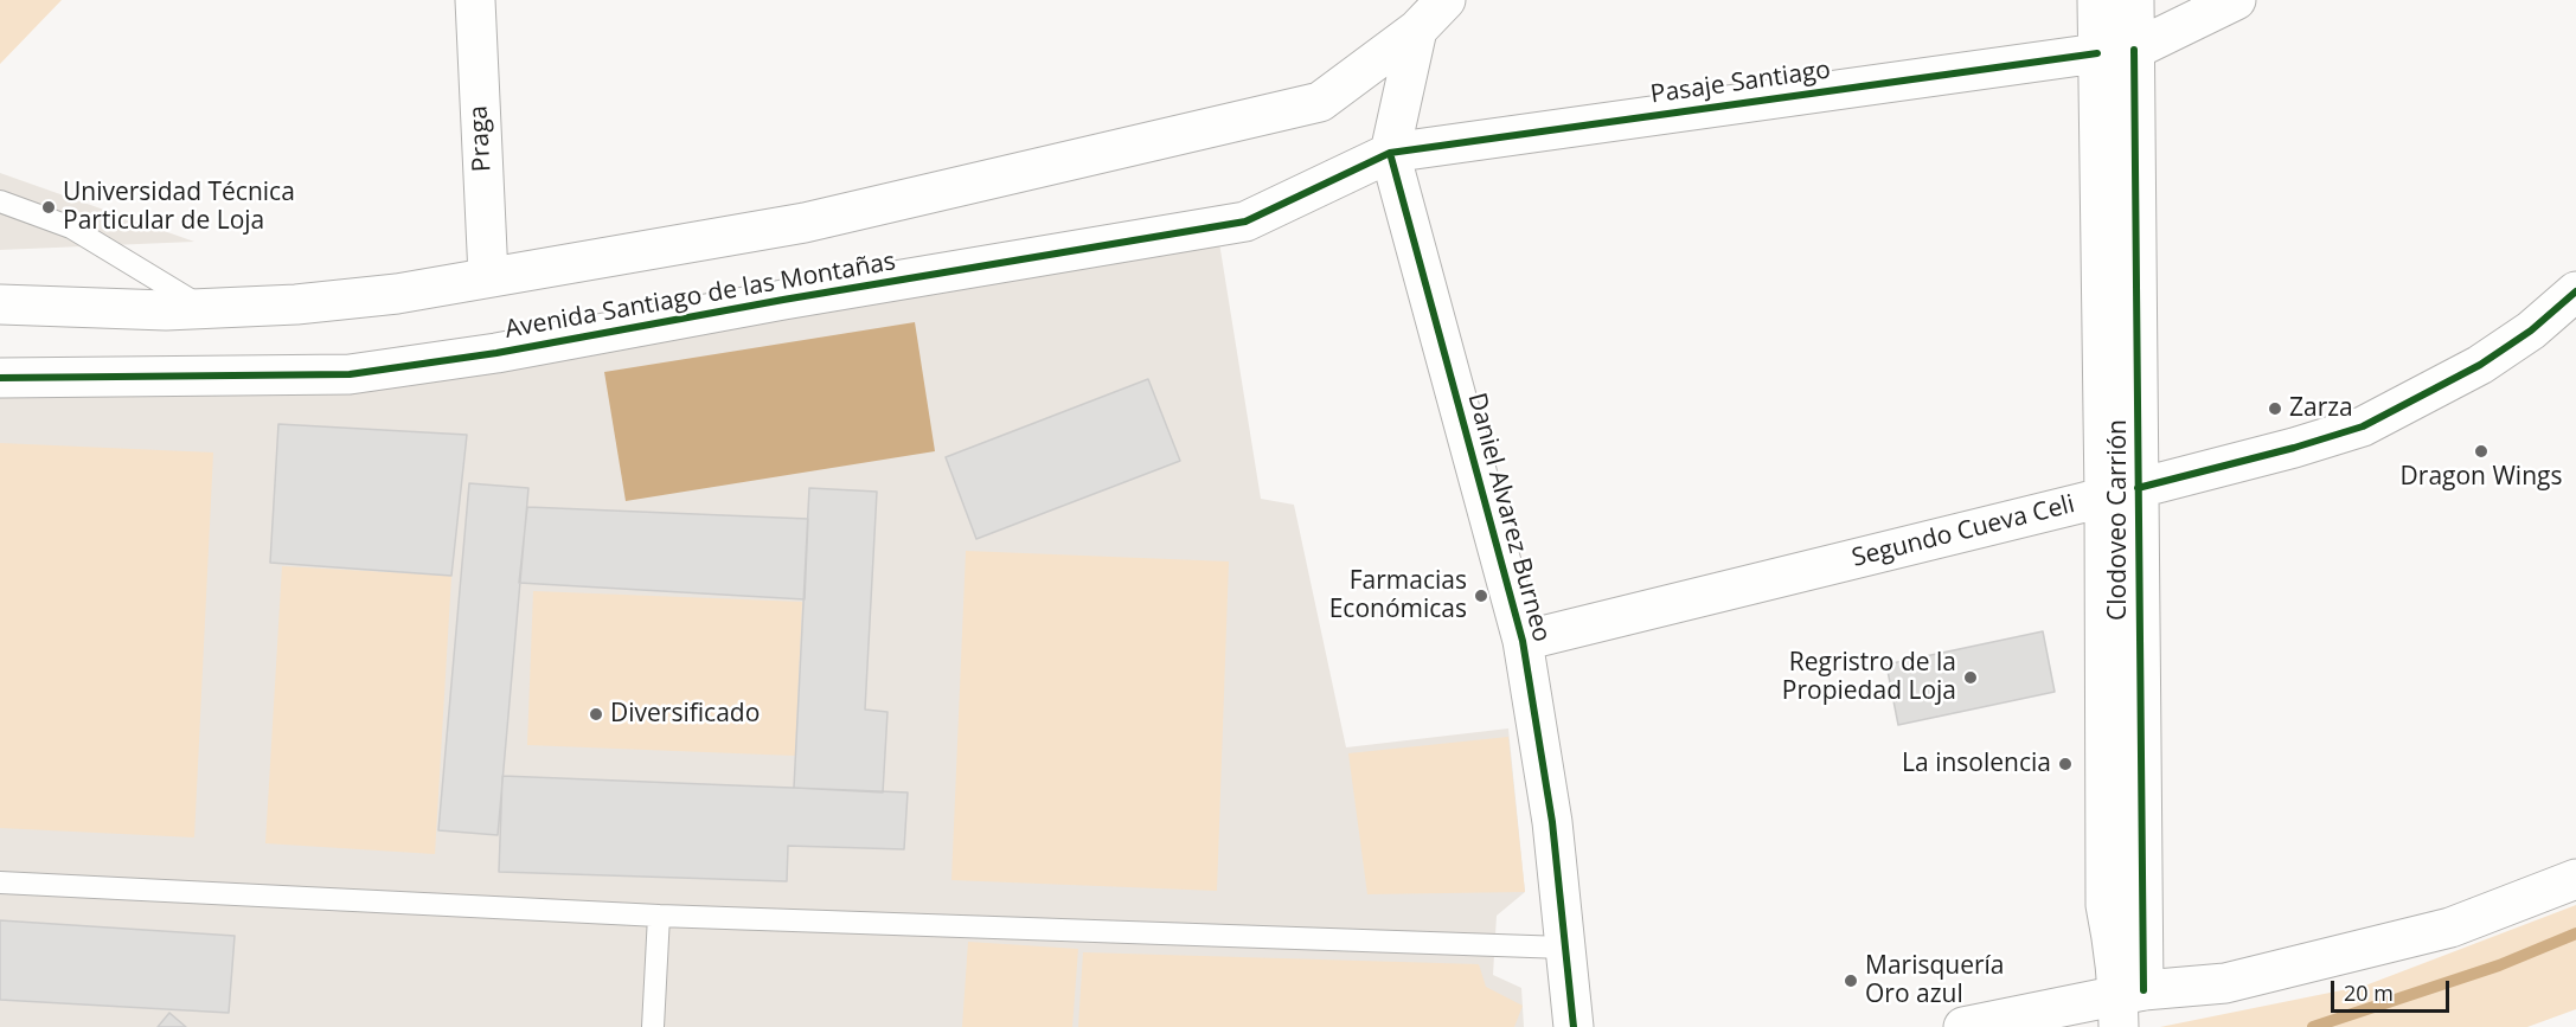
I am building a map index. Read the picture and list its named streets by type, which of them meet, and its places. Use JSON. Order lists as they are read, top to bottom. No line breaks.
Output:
{"streets":{"street":["Pasaje Santiago","Praga","Avenida Santiago de las Montañas","Daniel Alvarez Burneo","Clodoveo Carrión","Segundo Cueva Celi"]},"crossings":[["Pasaje Santiago","Avenida Santiago de las Montañas"],["Pasaje Santiago","Daniel Alvarez Burneo"],["Pasaje Santiago","Clodoveo Carrión"],["Avenida Santiago de las Montañas","Daniel Alvarez Burneo"],["Daniel Alvarez Burneo","Segundo Cueva Celi"],["Clodoveo Carrión","Segundo Cueva Celi"]],"places":["Universidad Técnica Particular de Loja","Zarza","Dragon Wings","Farmacias Económicas","Regristro de la Propiedad Loja","Diversificado","La insolencia","Marisquería Oro azul"],"scale_bar":"20 m"}
